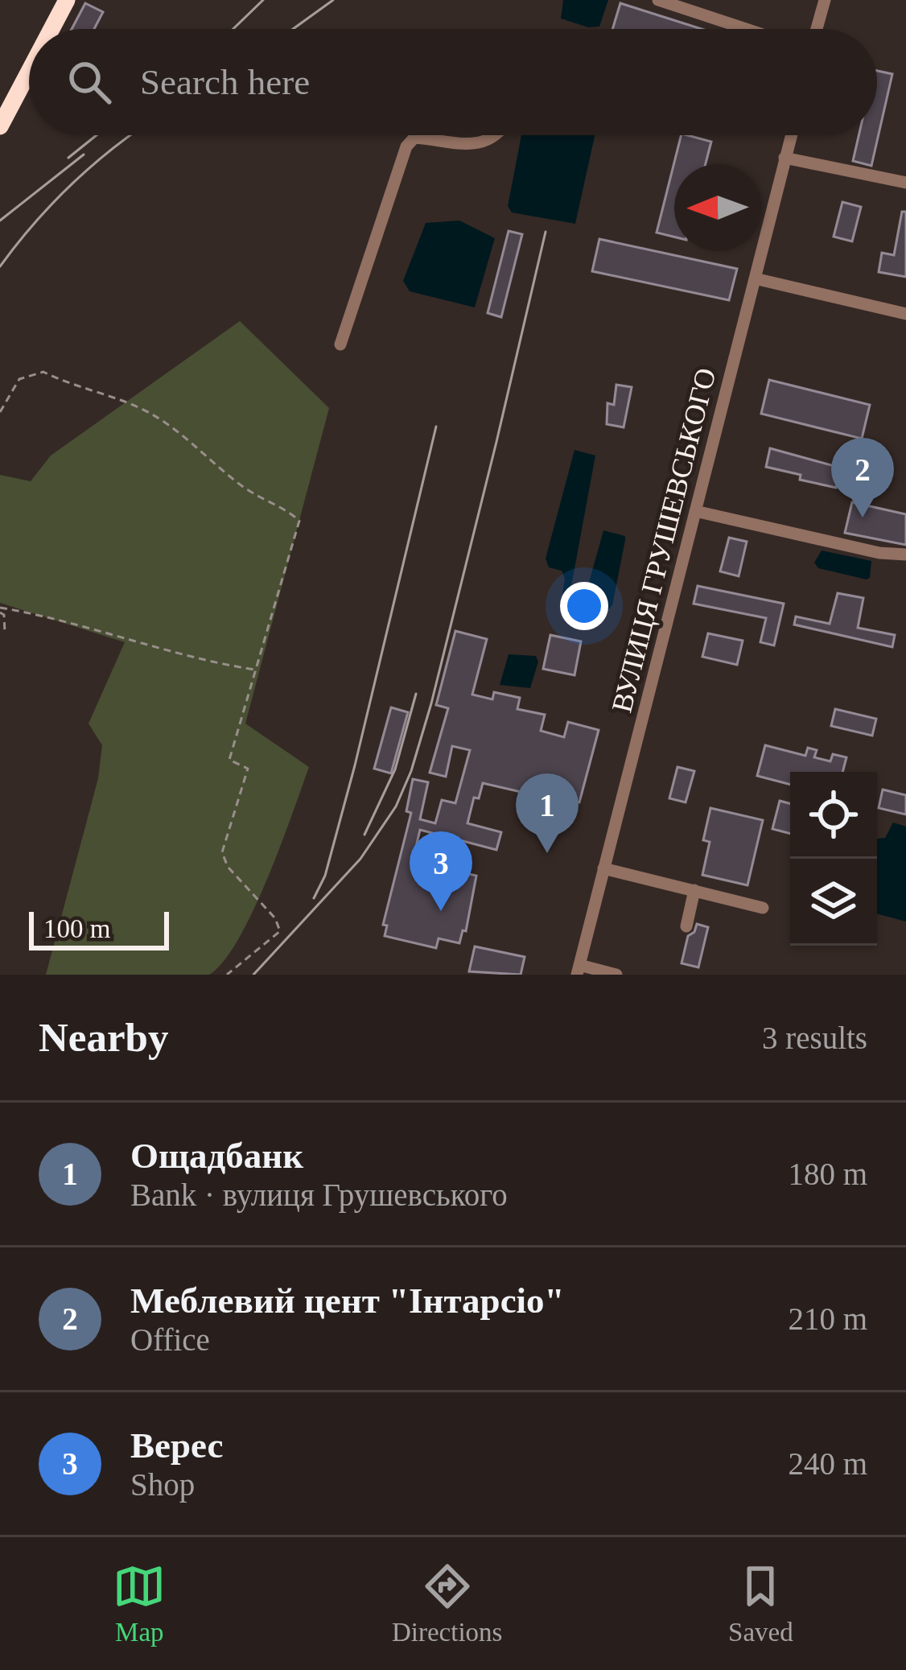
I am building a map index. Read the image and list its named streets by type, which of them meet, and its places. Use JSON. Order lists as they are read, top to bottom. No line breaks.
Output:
{"streets":{"street":["ВУЛИЦЯ ГРУШЕВСЬКОГО"]},"scale_bar":"100 m","north":"left","page":{"search":"Search here","pins":["2","1","3"],"scale":"100 m","heading":["Nearby","3 results"],"list":[{"mark":"1","name":"Ощадбанк","note":"Bank · вулиця Грушевського","value":"180 m"},{"mark":"2","name":"Меблевий цент \"Інтарсіо\"","note":"Office","value":"210 m"},{"mark":"3","name":"Верес","note":"Shop","value":"240 m"}],"nav":["Map","Directions","Saved"]}}
